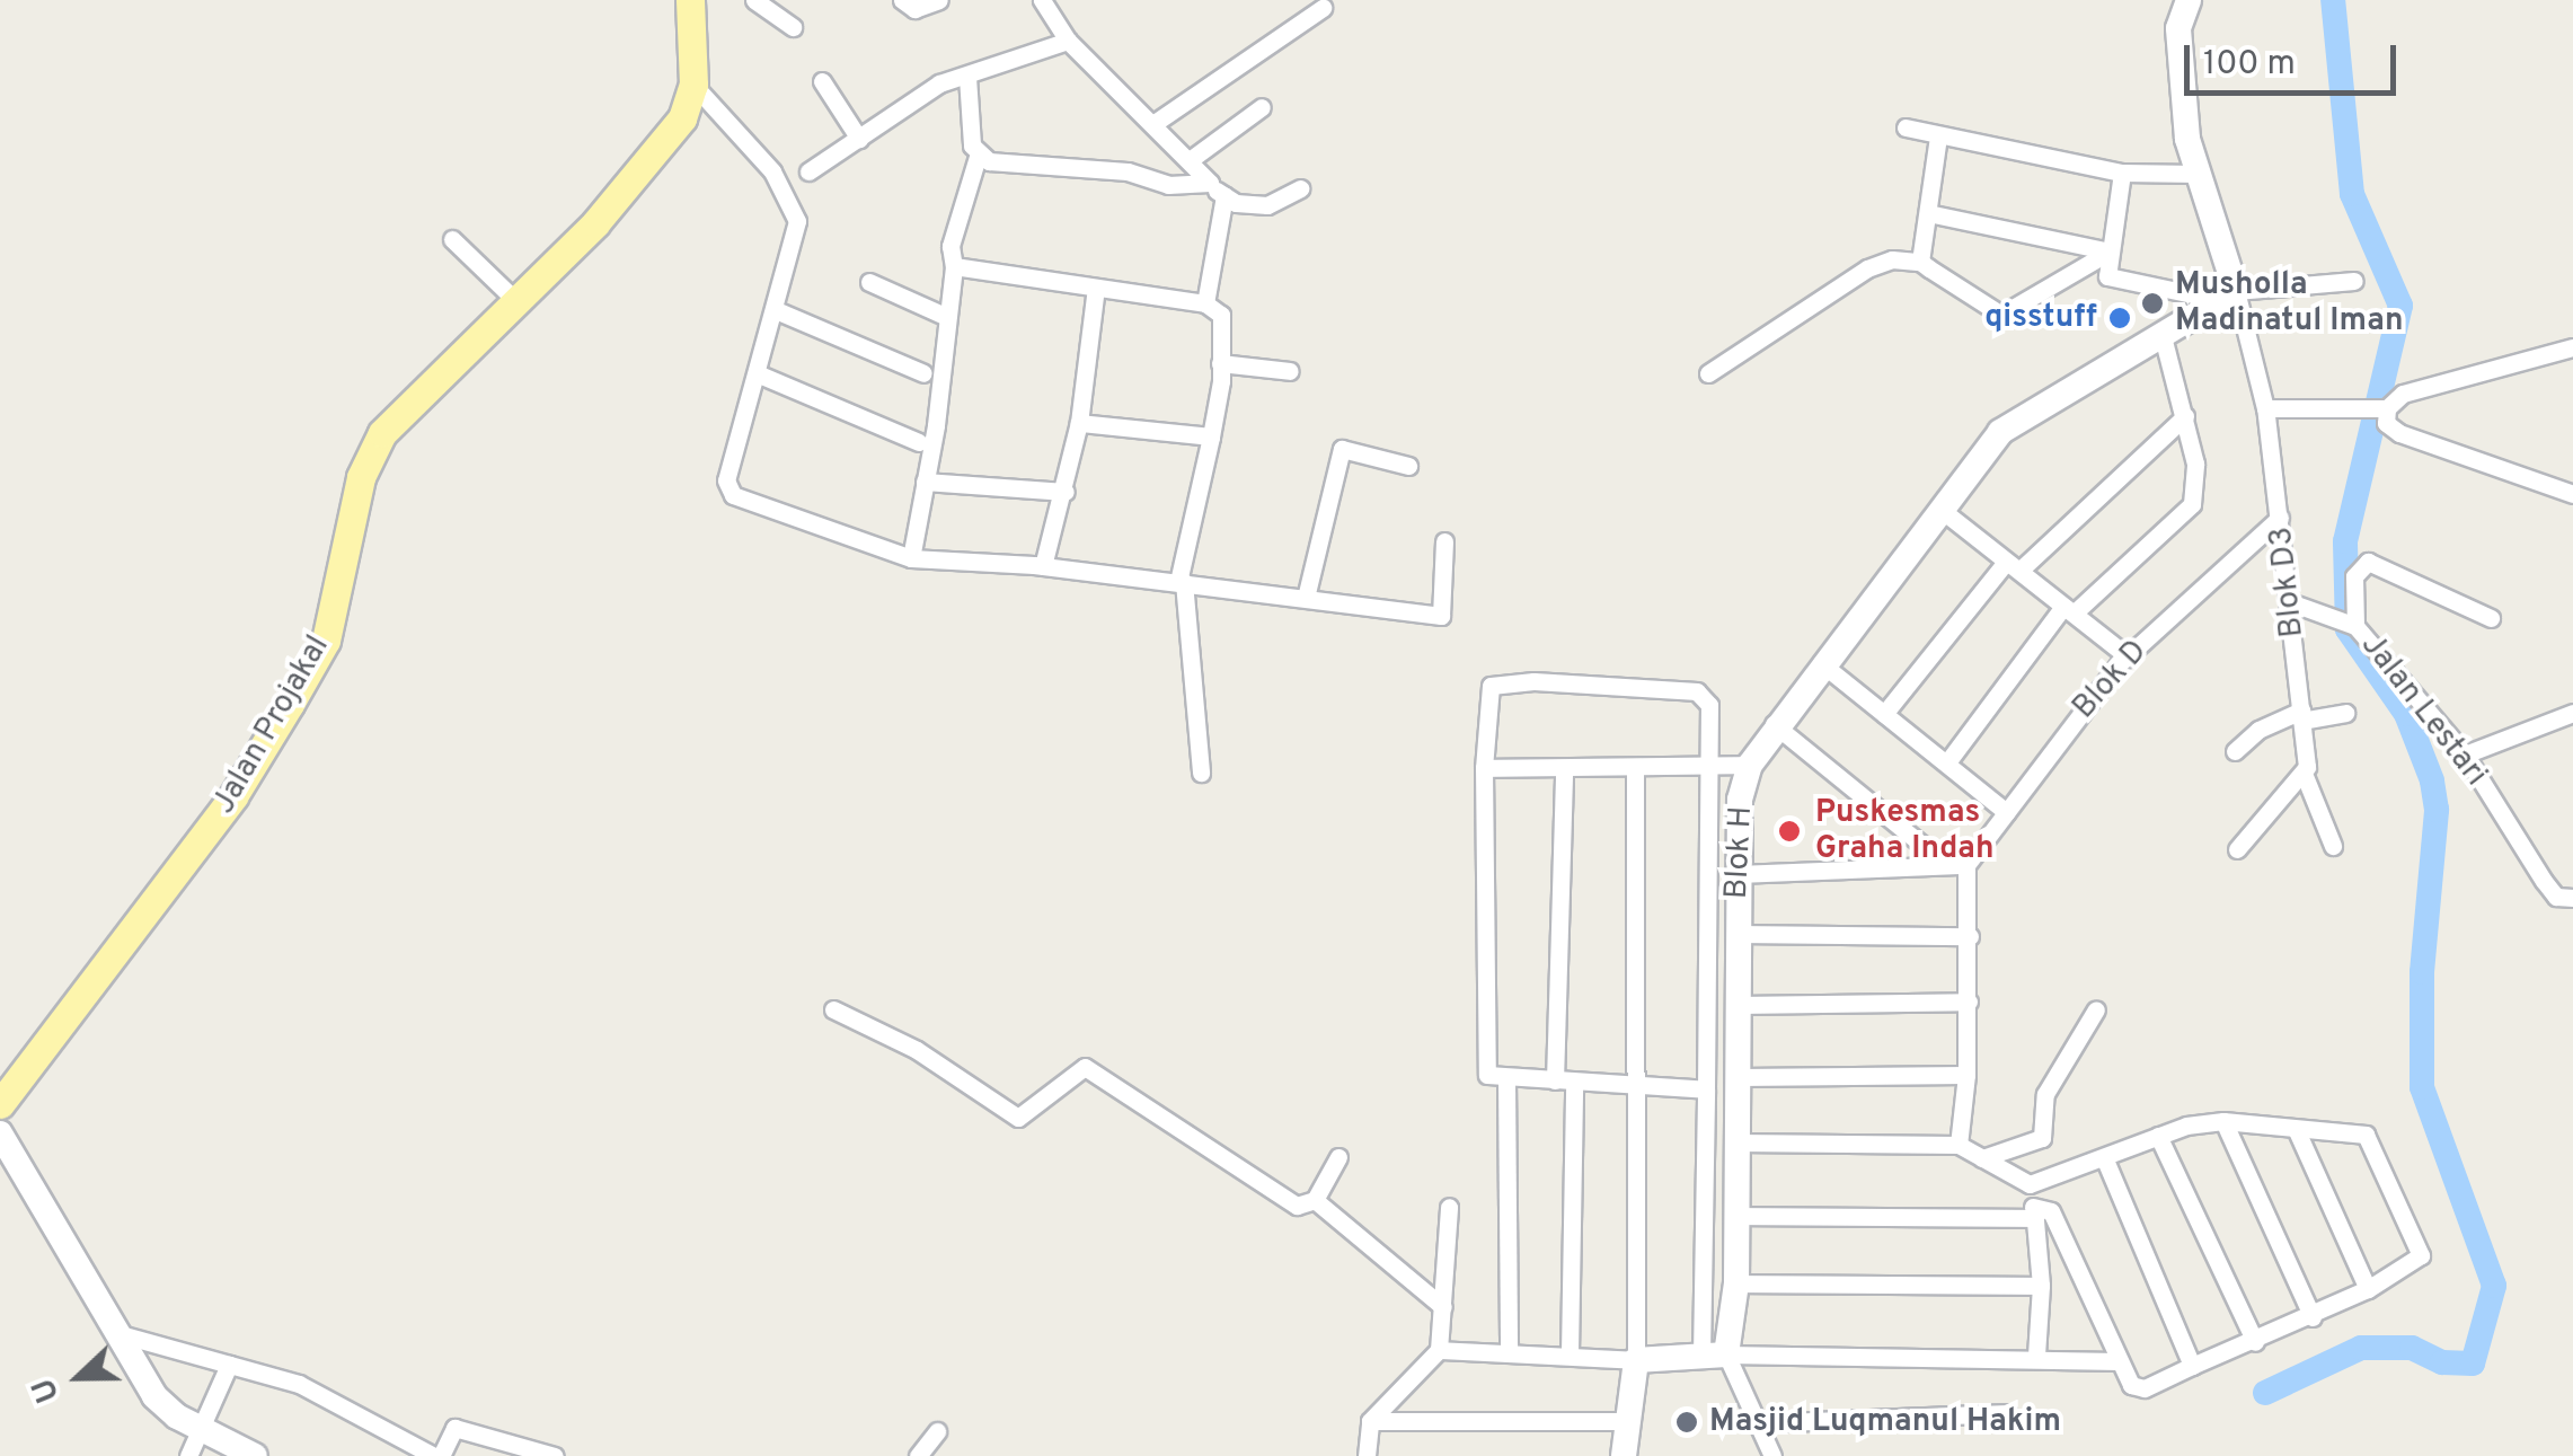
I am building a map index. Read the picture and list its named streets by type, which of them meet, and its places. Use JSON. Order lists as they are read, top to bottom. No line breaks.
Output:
{"streets":{"main road":["Jalan Projakal"],"street":["Blok D3","Blok D","Jalan Lestari","Blok H"]},"crossings":[["Blok D3","Blok D"],["Blok D3","Jalan Lestari"],["Blok D3","Blok H"]],"places":["Musholla Madinatul Iman","qisstuff","Puskesmas Graha Indah","Masjid Luqmanul Hakim"],"scale_bar":"100 m","north":"left"}
